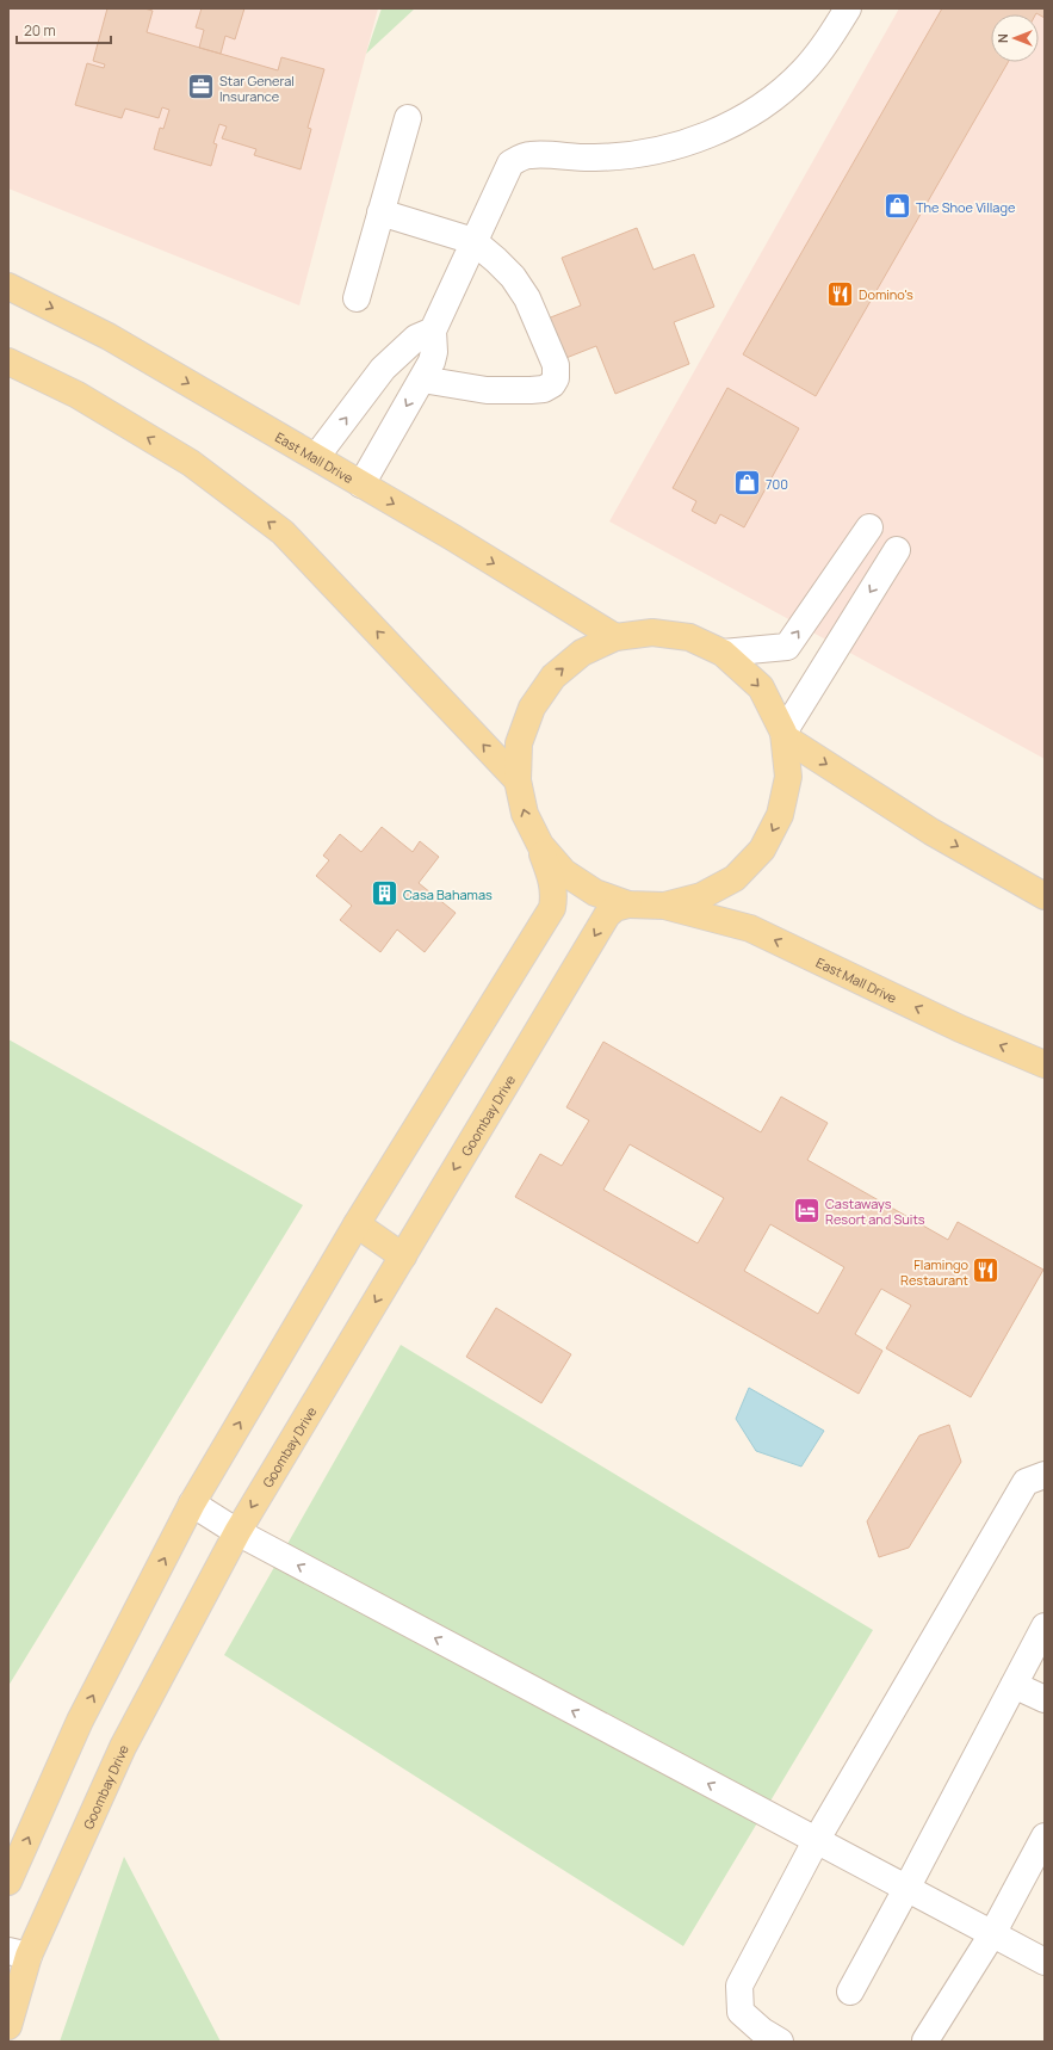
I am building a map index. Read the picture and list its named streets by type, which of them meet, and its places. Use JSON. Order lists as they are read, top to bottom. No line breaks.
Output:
{"streets":{"main road":["East Mall Drive","Goombay Drive"]},"places":{"office":["Star General Insurance"],"shop":["The Shoe Village","700"],"restaurant":["Domino's","Flamingo Restaurant"],"building":["Casa Bahamas"],"hotel":["Castaways Resort and Suits"]},"scale_bar":"20 m","north":"left"}
